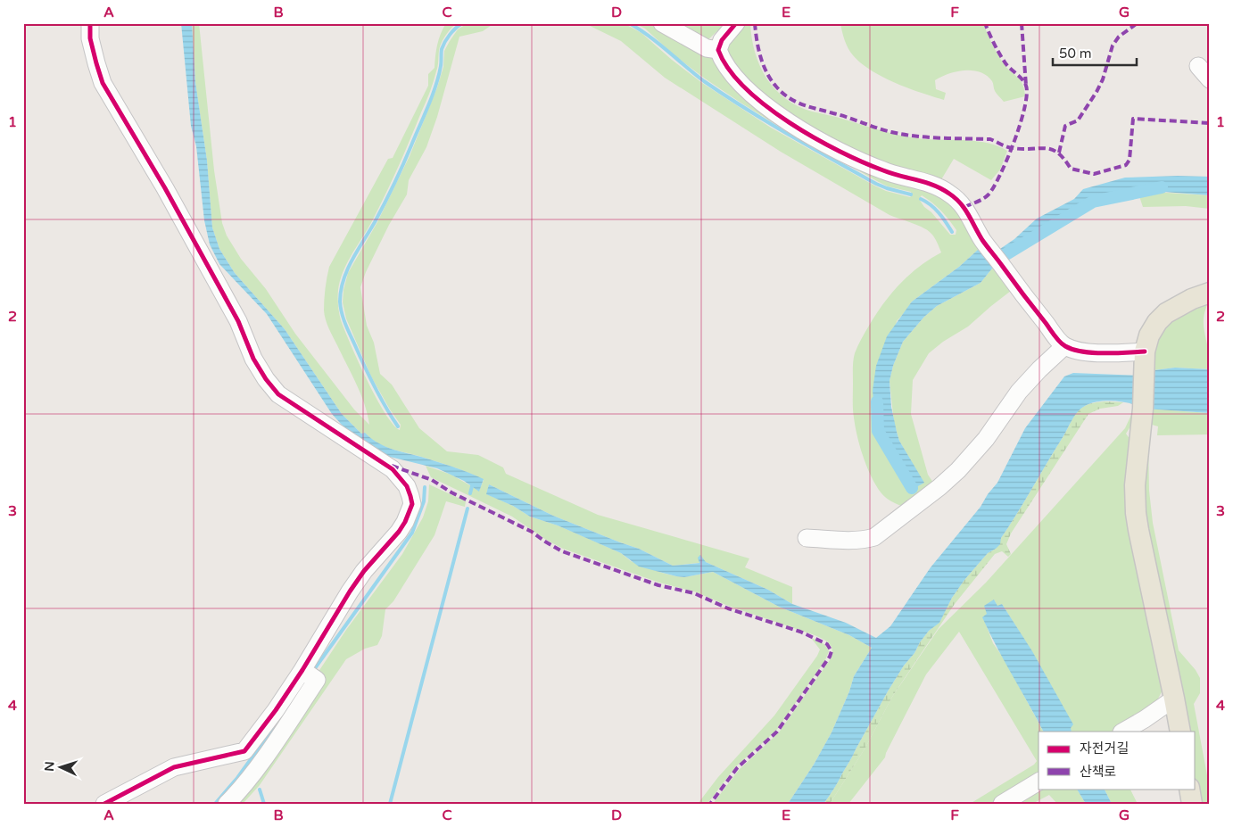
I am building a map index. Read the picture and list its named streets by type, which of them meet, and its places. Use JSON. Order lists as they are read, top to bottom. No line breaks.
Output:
{"legend":["자전거길","산책로"],"scale_bar":"50 m","north":"left","grid":{"columns":["A","B","C","D","E","F","G"],"rows":["1","2","3","4"]}}
